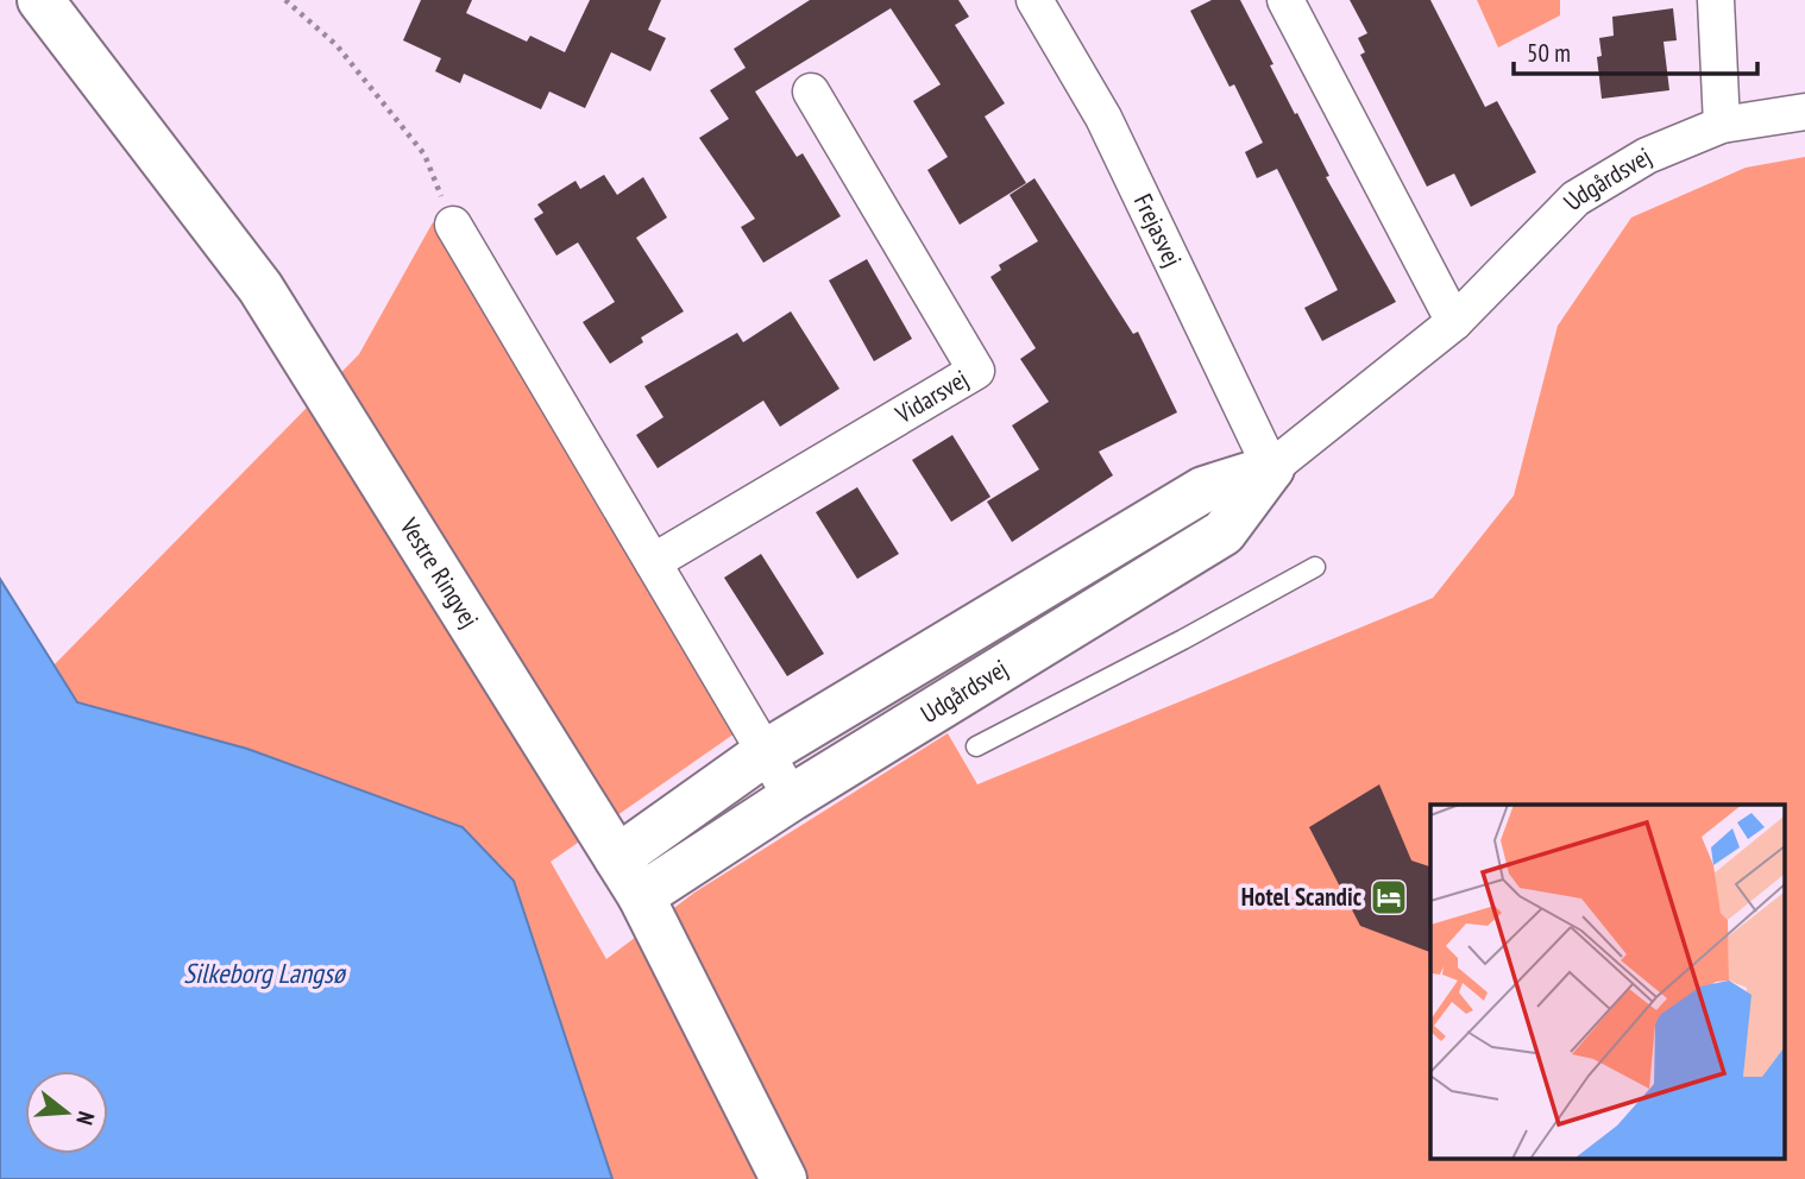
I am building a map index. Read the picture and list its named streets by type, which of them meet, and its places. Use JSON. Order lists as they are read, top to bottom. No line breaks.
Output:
{"streets":{"street":["Udgårdsvej","Frejasvej","Vidarsvej","Vestre Ringvej"]},"crossings":[["Udgårdsvej","Frejasvej"],["Udgårdsvej","Vestre Ringvej"]],"water":["Silkeborg Langsø"],"places":{"hotel":["Hotel Scandic"]},"scale_bar":"50 m","north":"right"}
